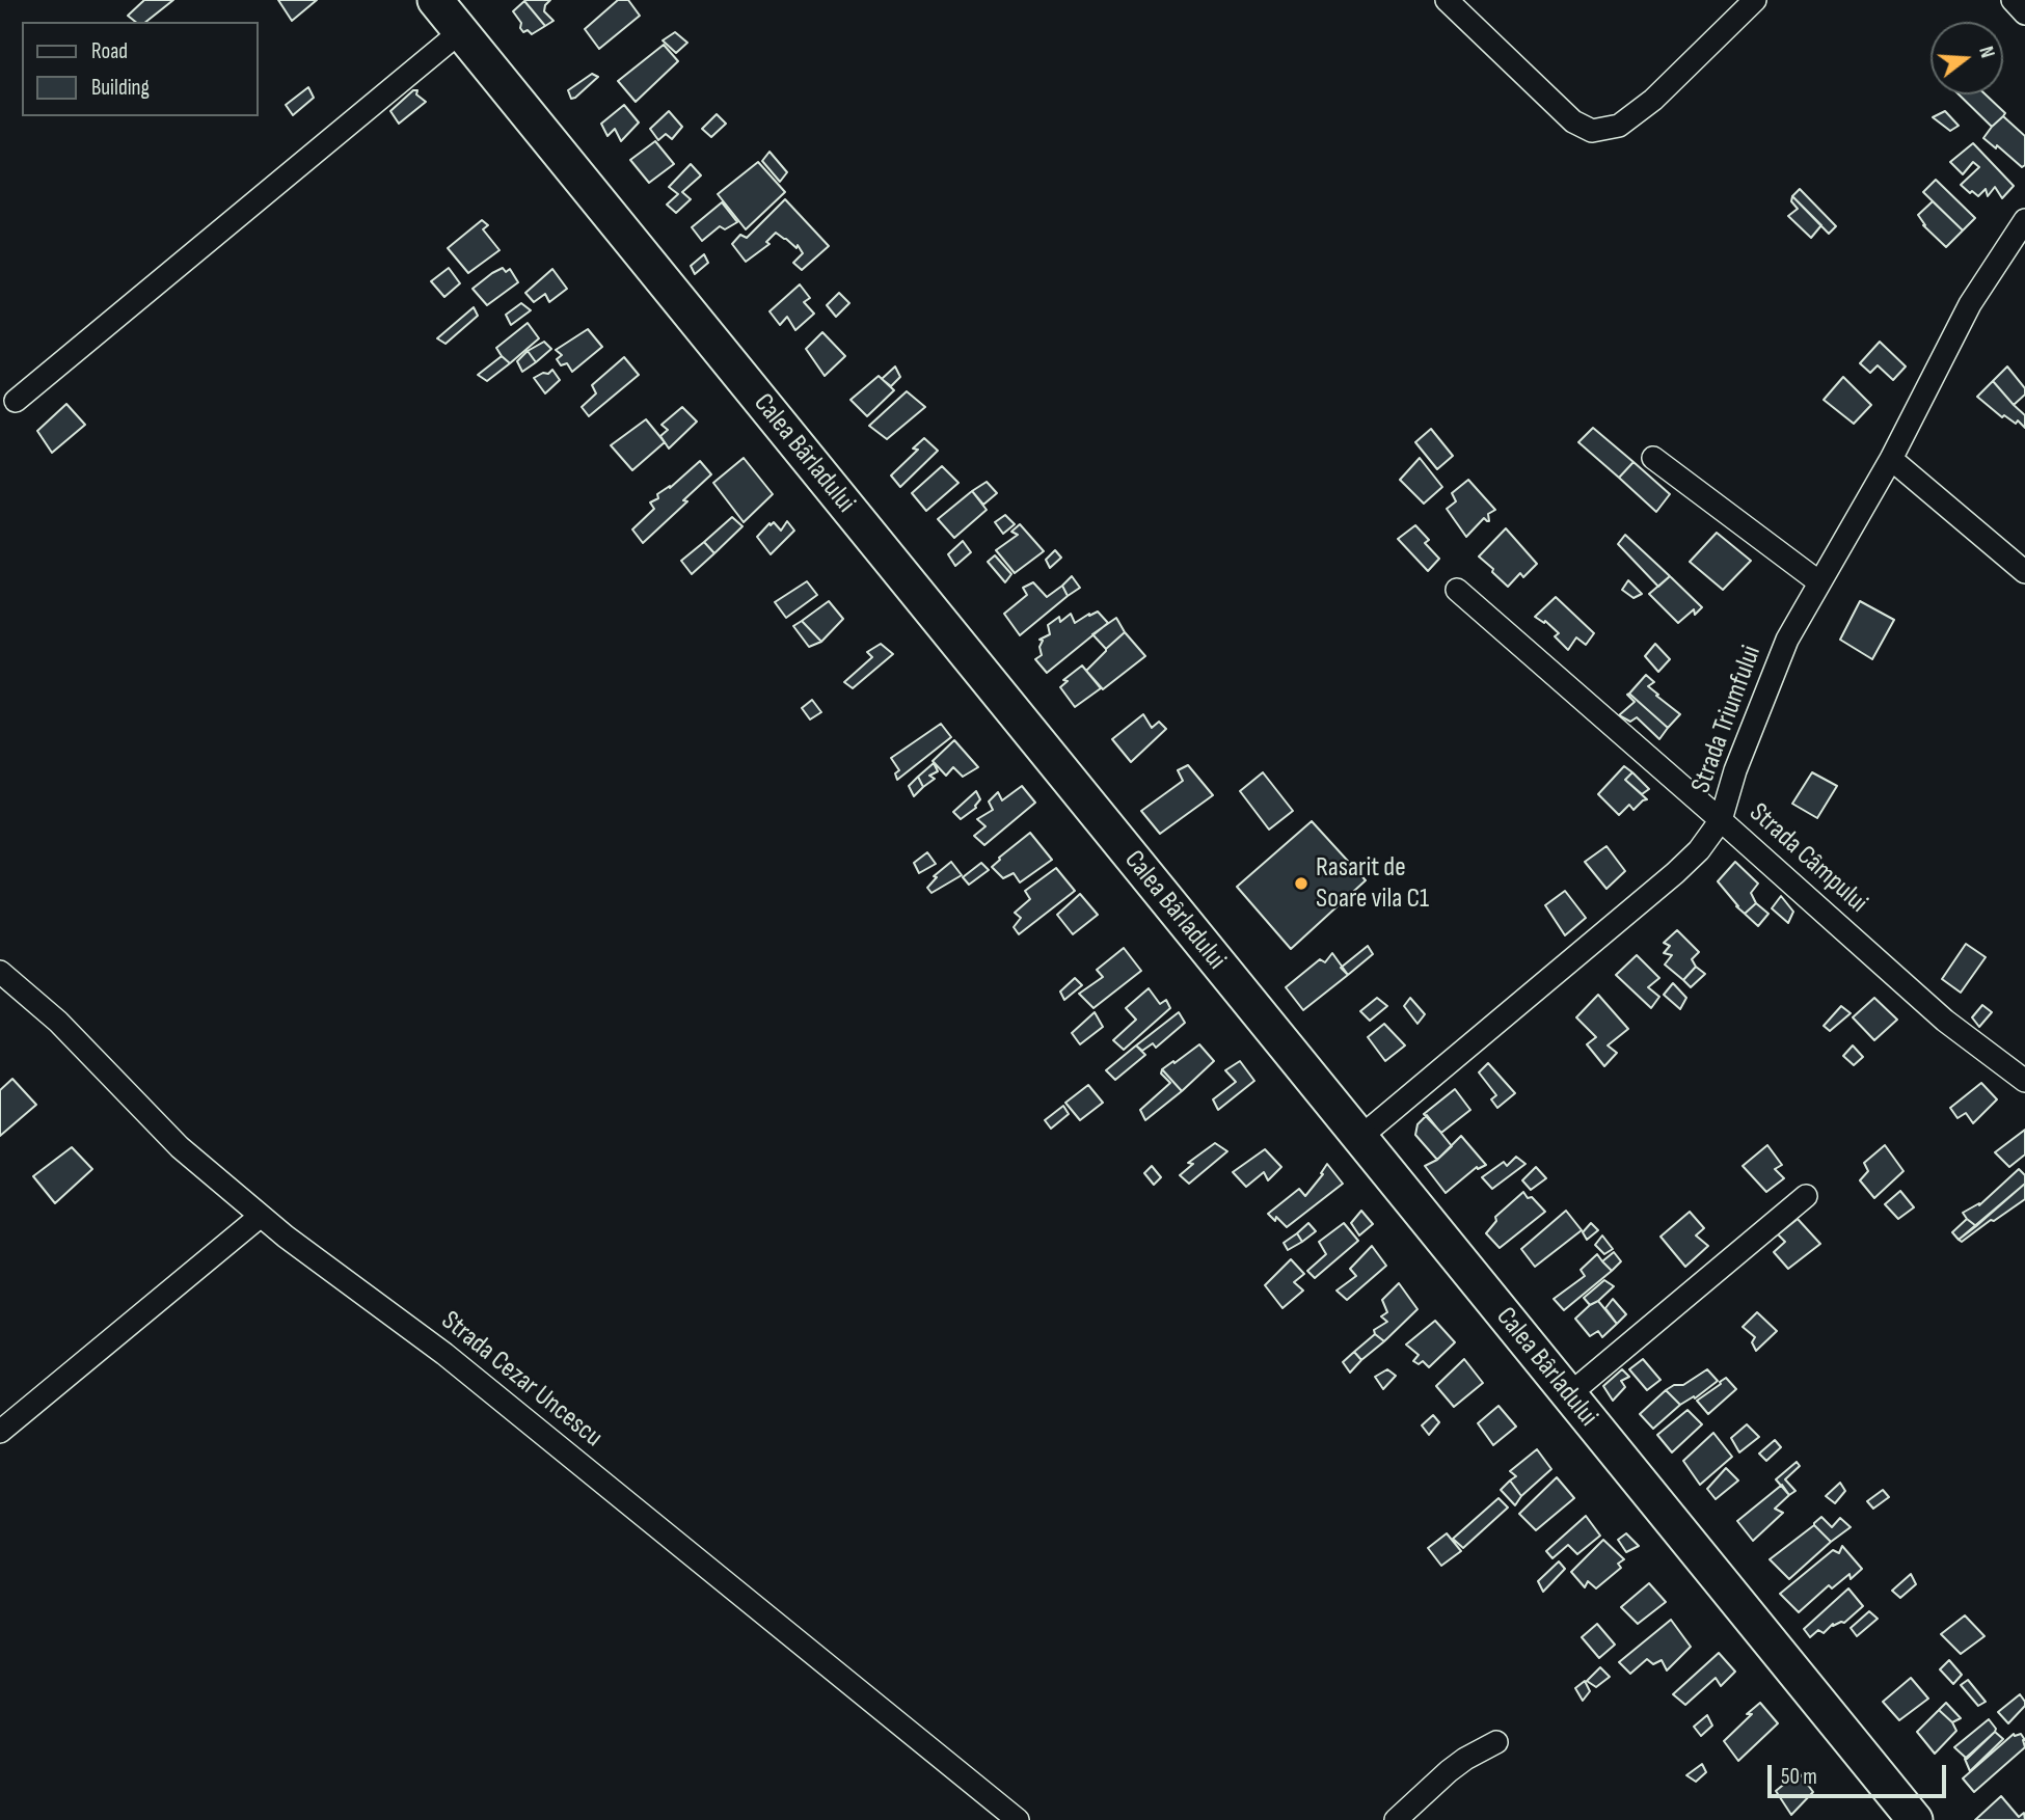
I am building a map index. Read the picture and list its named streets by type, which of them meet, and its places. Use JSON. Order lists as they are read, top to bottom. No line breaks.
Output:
{"streets":{"main road":["Calea Bârladului"],"street":["Strada Triumfului","Strada Câmpului","Strada Cezar Uncescu"]},"crossings":[["Calea Bârladului","Strada Triumfului"],["Strada Triumfului","Strada Câmpului"]],"places":["Rasarit de Soare vila C1"],"legend":["Road","Building"],"scale_bar":"50 m","north":"right"}
